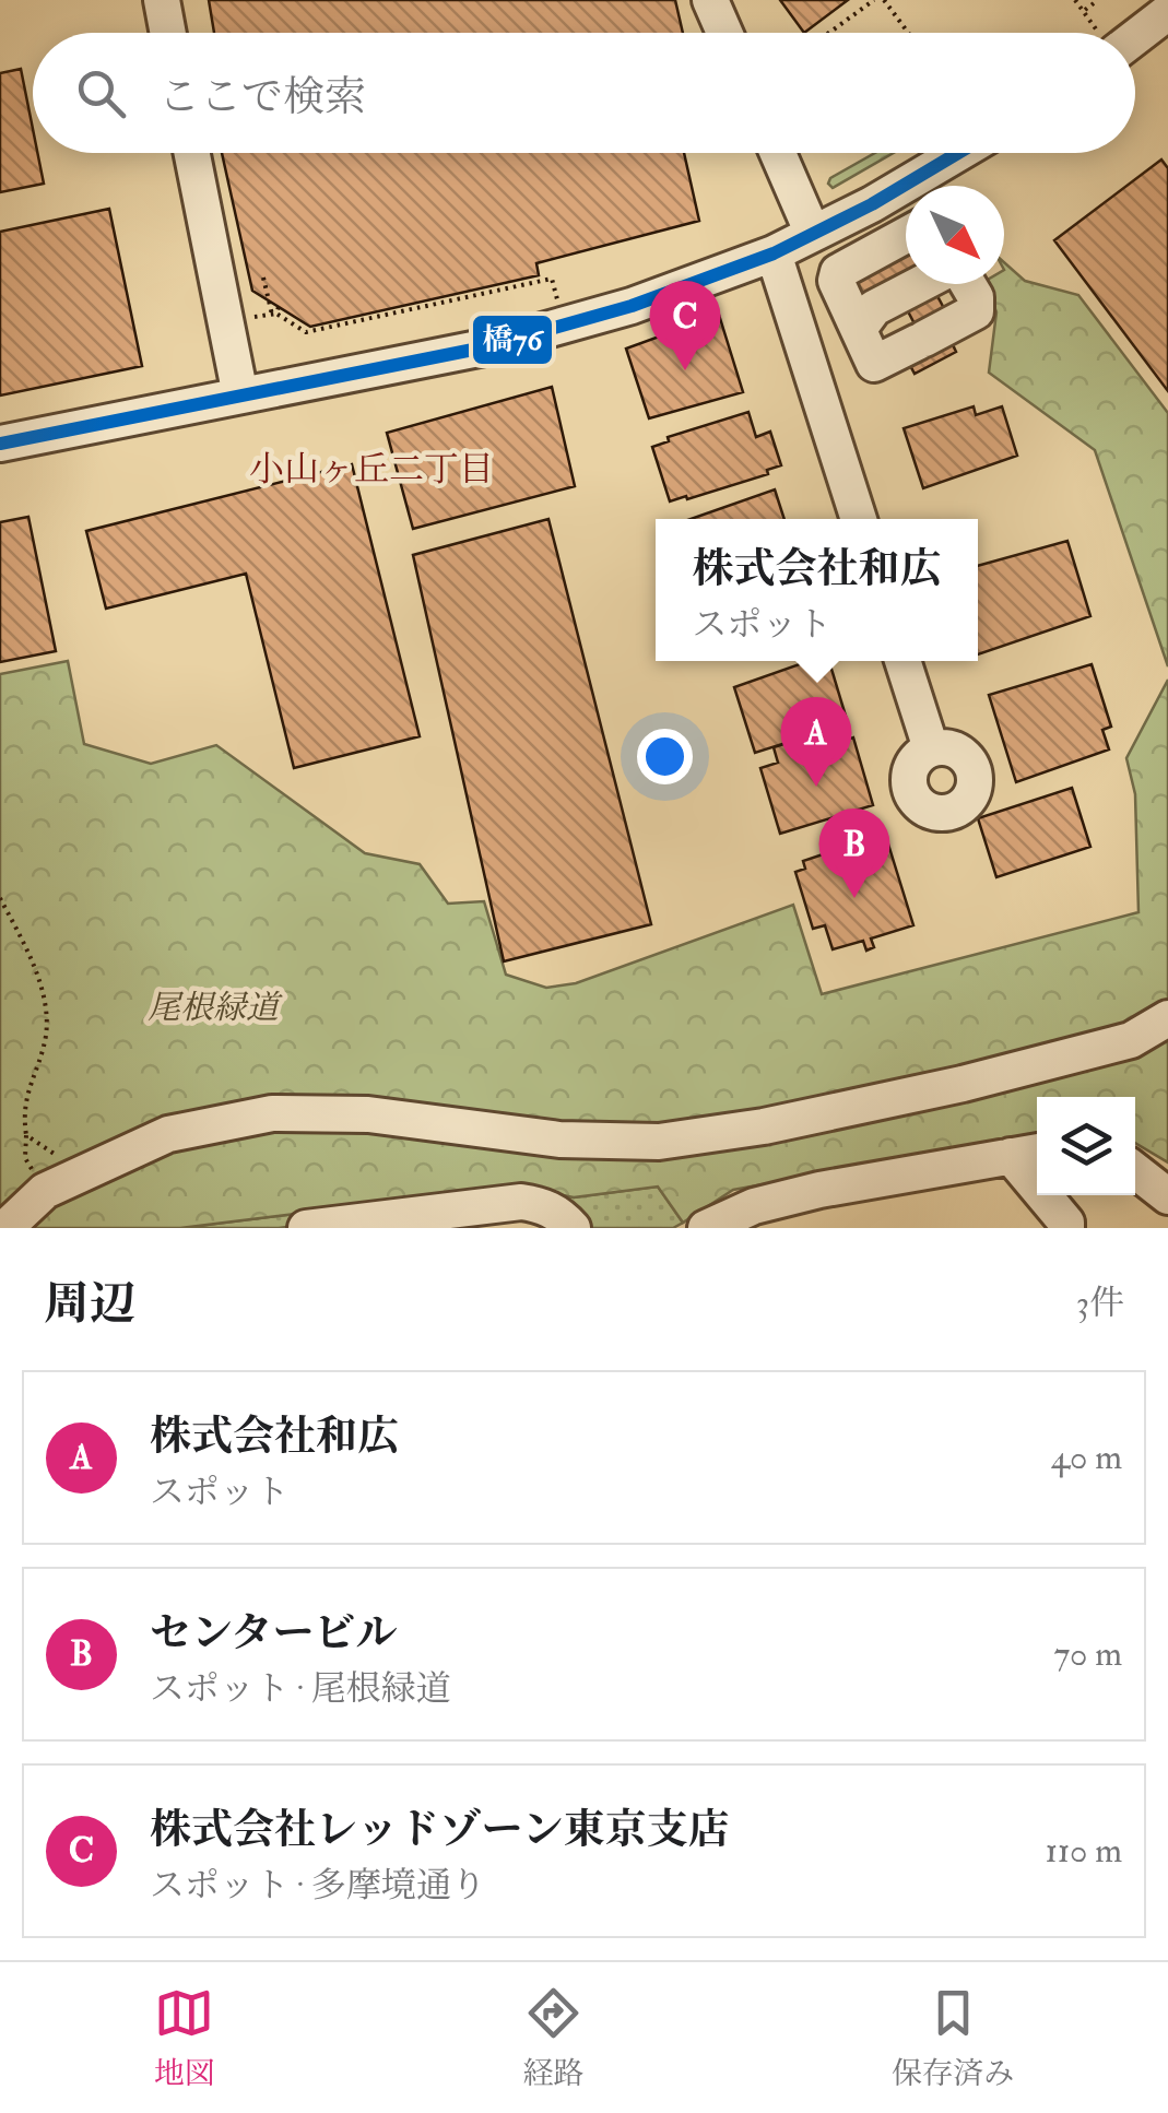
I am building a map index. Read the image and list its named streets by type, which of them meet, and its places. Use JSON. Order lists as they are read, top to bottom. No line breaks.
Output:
{"districts":["小山ヶ丘二丁目"],"parks":["尾根緑道"],"lines":["transit line 橋76"],"north":"bottom right","page":{"search":"ここで検索","pins":["C","A","B"],"popup":["株式会社和広","スポット"],"heading":["周辺","3件"],"list":[{"mark":"A","name":"株式会社和広","note":"スポット","value":"40 m"},{"mark":"B","name":"センタービル","note":"スポット · 尾根緑道","value":"70 m"},{"mark":"C","name":"株式会社レッドゾーン東京支店","note":"スポット · 多摩境通り","value":"110 m"}],"nav":["地図","経路","保存済み"]}}
